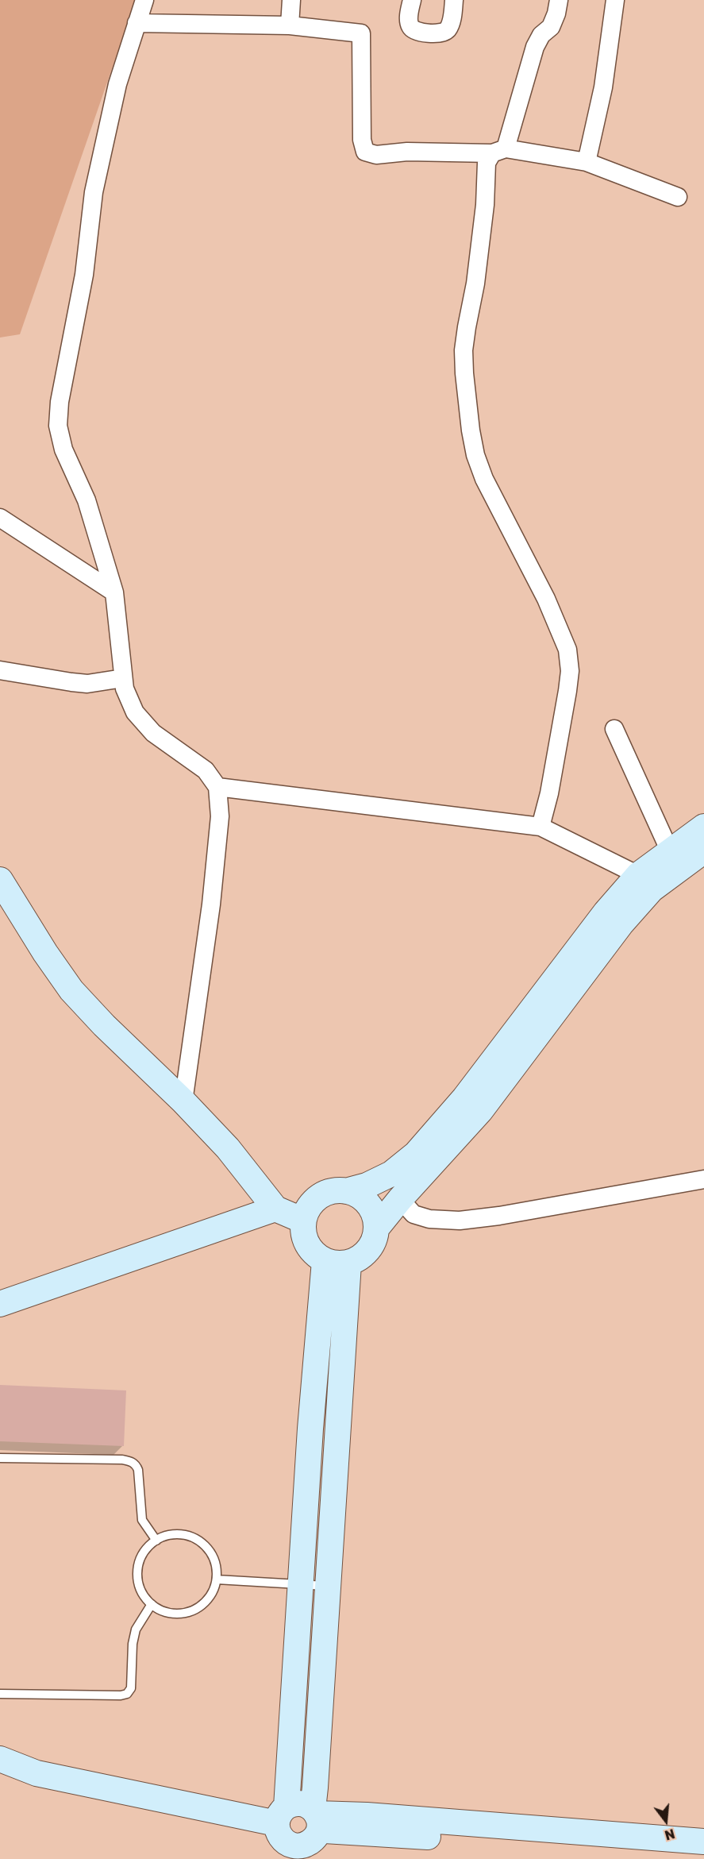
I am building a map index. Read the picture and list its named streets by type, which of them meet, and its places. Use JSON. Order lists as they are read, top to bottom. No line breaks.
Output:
{"north":"bottom"}
